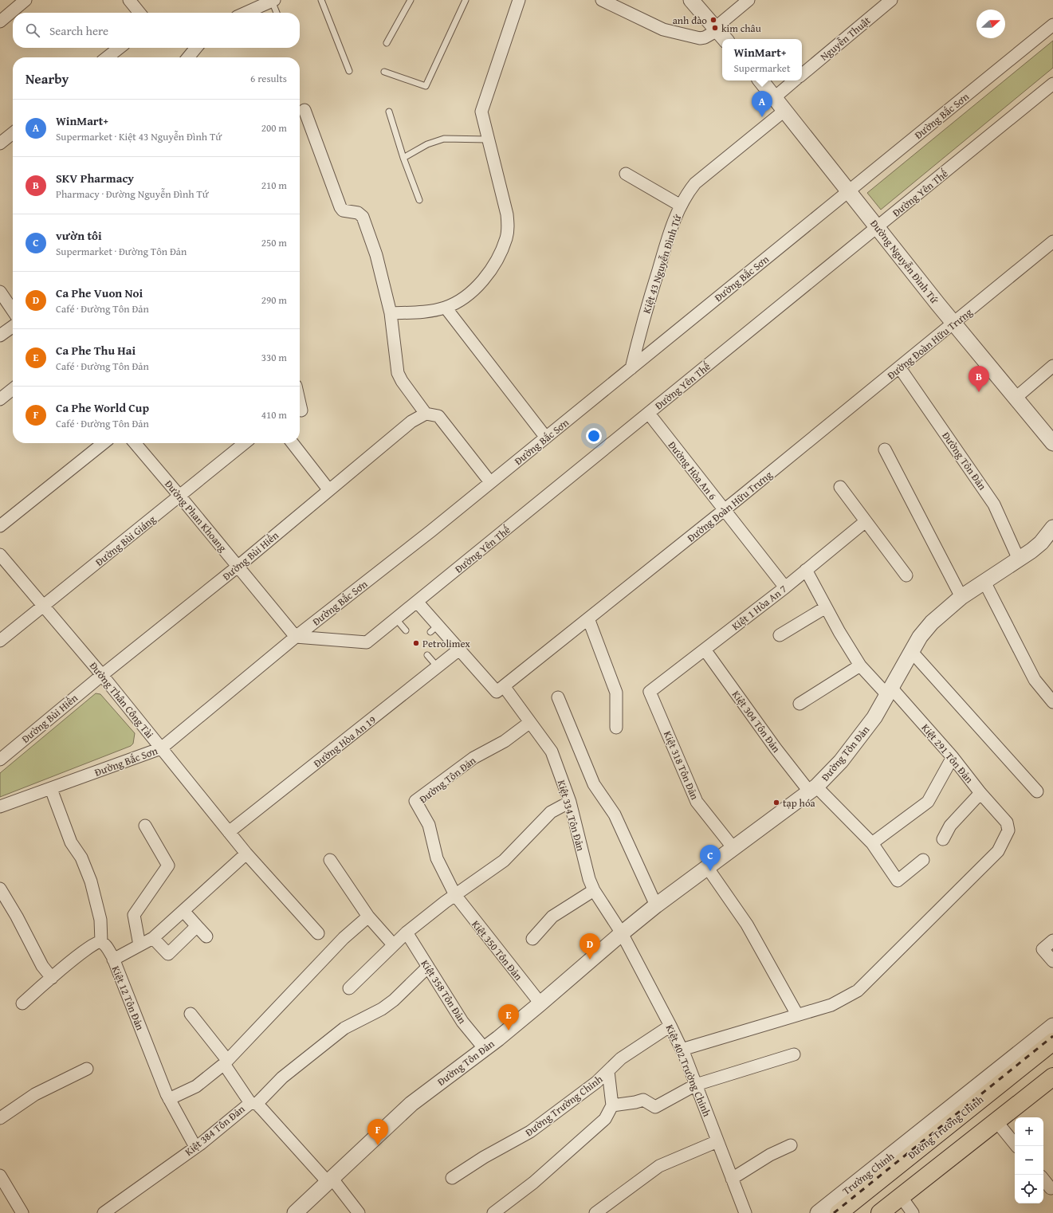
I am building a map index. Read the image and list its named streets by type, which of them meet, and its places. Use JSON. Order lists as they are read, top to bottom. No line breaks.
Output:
{"streets":{"highway":["Đường Trường Chinh"],"street":["Nguyễn Thuật","Đường Bắc Sơn","Đường Yên Thế","Đường Nguyễn Đình Tứ","Kiệt 43 Nguyễn Đình Tứ","Đường Đoàn Hữu Trưng","Đường Tôn Đản","Đường Hòa An 6","Đường Phan Khoang","Đường Bùi Giáng","Đường Bùi Hiển","Kiệt 1 Hòa An 7","Đường Thân Công Tài","Kiệt 304 Tôn Đản","Đường Hòa An 19","Kiệt 291 Tôn Đản","Kiệt 318 Tôn Đản","Kiệt 334 Tôn Đản","Kiệt 350 Tôn Đản","Kiệt 358 Tôn Đản","Kiệt 12 Tôn Đản","Kiệt 402 Trường Chinh","Kiệt 384 Tôn Đản","Trường Chinh"]},"crossings":[["Đường Bắc Sơn","Đường Yên Thế"],["Đường Bắc Sơn","Đường Nguyễn Đình Tứ"],["Đường Bắc Sơn","Kiệt 43 Nguyễn Đình Tứ"],["Đường Bắc Sơn","Đường Phan Khoang"],["Đường Bắc Sơn","Đường Thân Công Tài"],["Đường Yên Thế","Đường Nguyễn Đình Tứ"],["Đường Yên Thế","Đường Hòa An 6"],["Đường Yên Thế","Đường Phan Khoang"],["Đường Nguyễn Đình Tứ","Kiệt 43 Nguyễn Đình Tứ"],["Đường Nguyễn Đình Tứ","Đường Đoàn Hữu Trưng"],["Đường Đoàn Hữu Trưng","Đường Tôn Đản"],["Đường Đoàn Hữu Trưng","Đường Hòa An 6"],["Đường Đoàn Hữu Trưng","Kiệt 334 Tôn Đản"],["Đường Tôn Đản","Kiệt 304 Tôn Đản"],["Đường Tôn Đản","Kiệt 291 Tôn Đản"],["Đường Tôn Đản","Kiệt 318 Tôn Đản"],["Đường Tôn Đản","Kiệt 334 Tôn Đản"],["Đường Tôn Đản","Kiệt 350 Tôn Đản"],["Đường Tôn Đản","Kiệt 358 Tôn Đản"],["Đường Tôn Đản","Kiệt 402 Trường Chinh"],["Đường Tôn Đản","Kiệt 384 Tôn Đản"],["Đường Hòa An 6","Kiệt 1 Hòa An 7"],["Đường Phan Khoang","Đường Bùi Giáng"],["Đường Phan Khoang","Đường Bùi Hiển"],["Đường Bùi Giáng","Đường Thân Công Tài"],["Đường Bùi Hiển","Đường Thân Công Tài"],["Kiệt 1 Hòa An 7","Kiệt 304 Tôn Đản"],["Kiệt 1 Hòa An 7","Kiệt 291 Tôn Đản"],["Kiệt 1 Hòa An 7","Kiệt 318 Tôn Đản"],["Đường Thân Công Tài","Đường Hòa An 19"],["Kiệt 334 Tôn Đản","Kiệt 402 Trường Chinh"],["Kiệt 12 Tôn Đản","Kiệt 384 Tôn Đản"],["Kiệt 402 Trường Chinh","Đường Trường Chinh"]],"places":["anh đào","kim châu","Petrolimex","tạp hóa"],"north":"right","page":{"search":"Search here","popup":["WinMart+","Supermarket"],"heading":["Nearby","6 results"],"pins":["A","B","C","D","E","F"],"list":[{"mark":"A","name":"WinMart+","note":"Supermarket · Kiệt 43 Nguyễn Đình Tứ","value":"200 m"},{"mark":"B","name":"SKV Pharmacy","note":"Pharmacy · Đường Nguyễn Đình Tứ","value":"210 m"},{"mark":"C","name":"vườn tôi","note":"Supermarket · Đường Tôn Đản","value":"250 m"},{"mark":"D","name":"Ca Phe Vuon Noi","note":"Café · Đường Tôn Đản","value":"290 m"},{"mark":"E","name":"Ca Phe Thu Hai","note":"Café · Đường Tôn Đản","value":"330 m"},{"mark":"F","name":"Ca Phe World Cup","note":"Café · Đường Tôn Đản","value":"410 m"}],"map_buttons":["+","−"]}}
